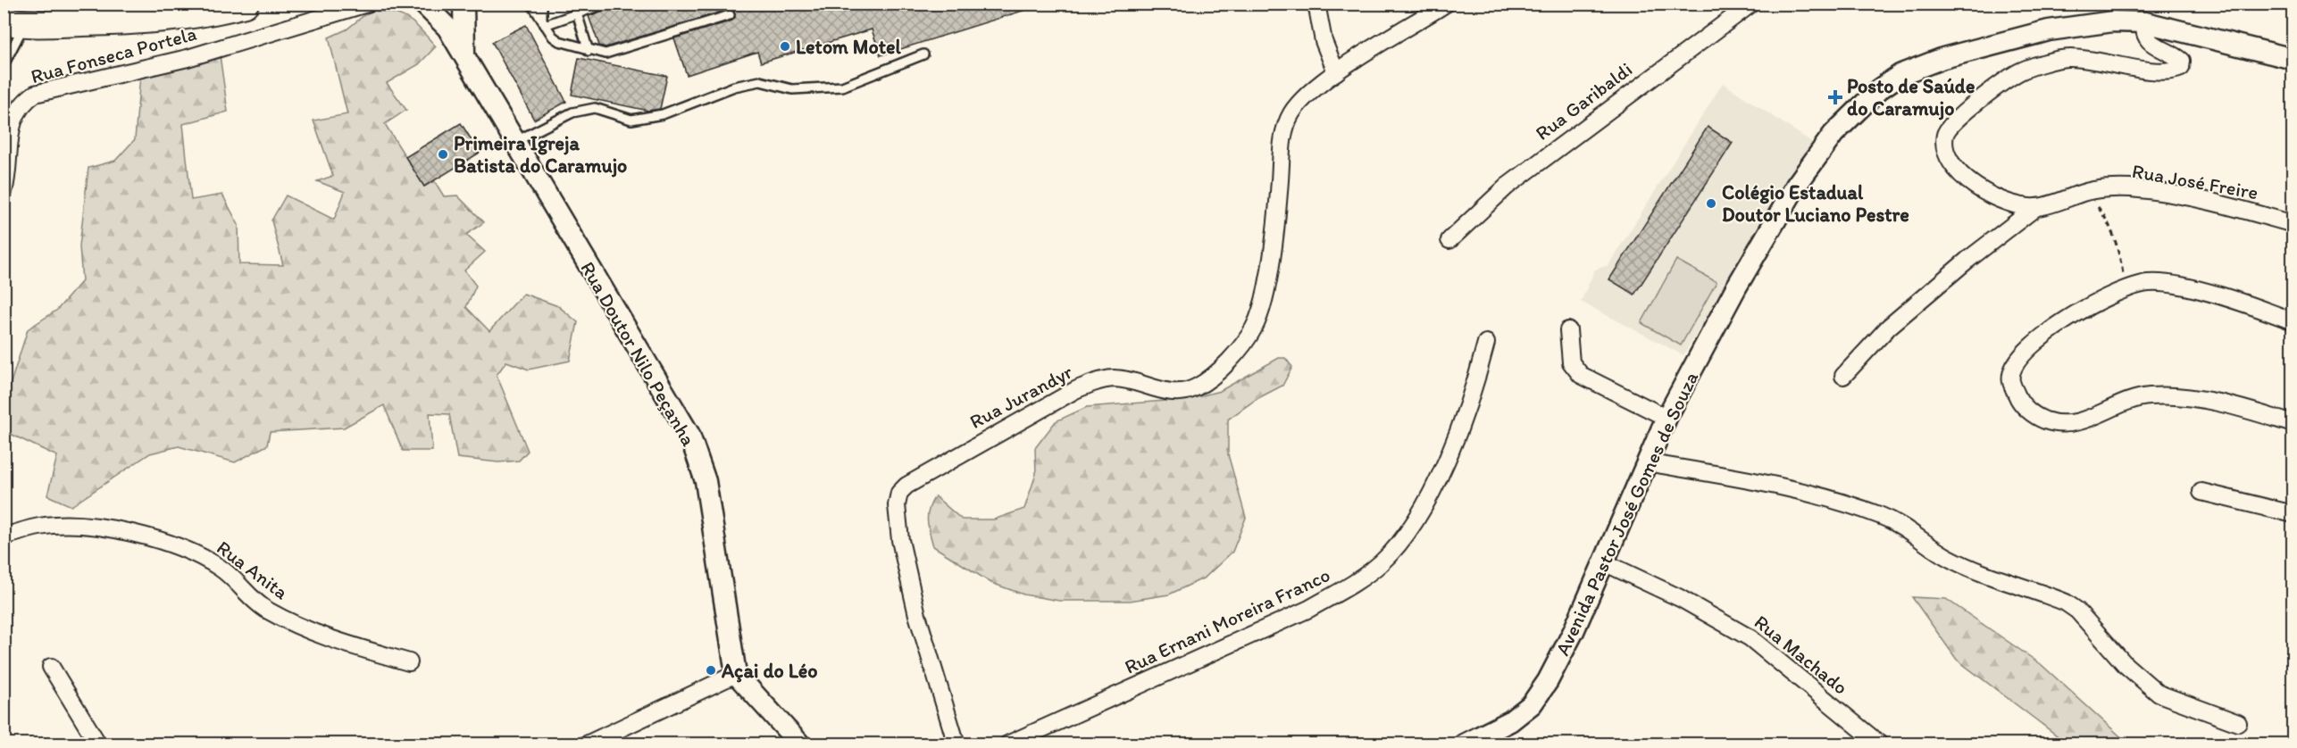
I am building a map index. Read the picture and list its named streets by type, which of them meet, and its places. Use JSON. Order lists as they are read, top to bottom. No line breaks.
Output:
{"streets":{"street":["Rua Fonseca Portela","Rua Garibaldi","Rua José Freire","Rua Doutor Nilo Peçanha","Rua Jurandyr","Avenida Pastor José Gomes de Souza","Rua Anita","Rua Ernani Moreira Franco","Rua Machado"]},"crossings":[["Rua José Freire","Avenida Pastor José Gomes de Souza"],["Avenida Pastor José Gomes de Souza","Rua Machado"]],"places":{"other":["Letom Motel","Primeira Igreja Batista do Caramujo","Colégio Estadual Doutor Luciano Pestre","Açai do Léo"],"health":["Posto de Saúde do Caramujo"]}}
